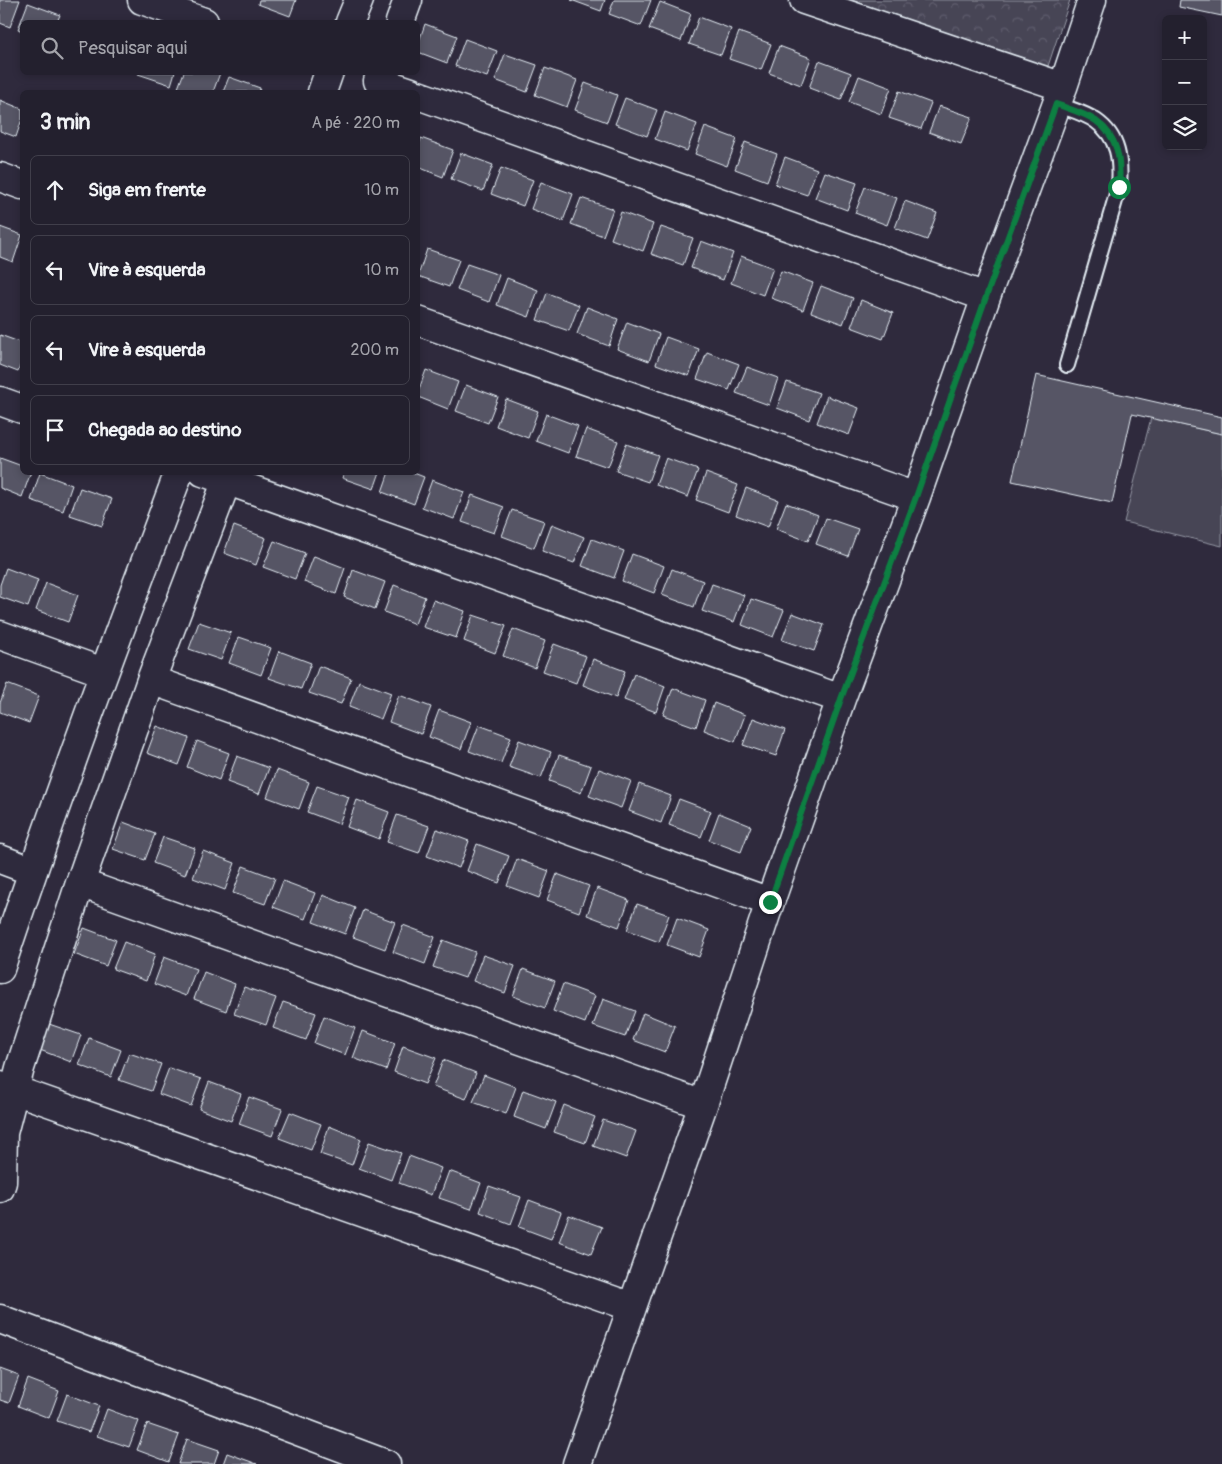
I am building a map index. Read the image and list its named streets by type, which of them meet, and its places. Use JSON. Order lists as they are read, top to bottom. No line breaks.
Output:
{"page":{"map_buttons":["+","−"],"search":"Pesquisar aqui","heading":["3 min","A pé · 220 m"],"list":[["Siga em frente","10 m"],["Vire à esquerda","10 m"],["Vire à esquerda","200 m"],"Chegada ao destino"]}}
